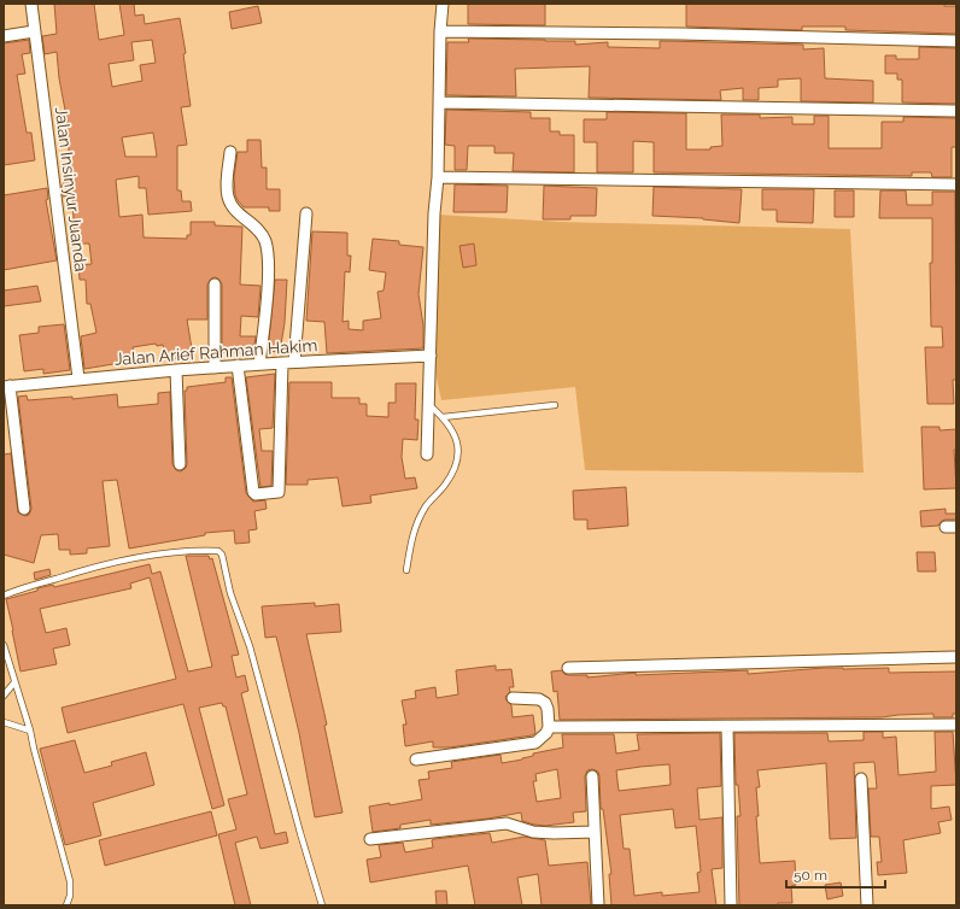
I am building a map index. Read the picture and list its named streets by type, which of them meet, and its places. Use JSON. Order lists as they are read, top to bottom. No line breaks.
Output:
{"streets":{"street":["Jalan Insinyur Juanda","Jalan Arief Rahman Hakim"]},"crossings":[["Jalan Insinyur Juanda","Jalan Arief Rahman Hakim"]],"scale_bar":"50 m"}
